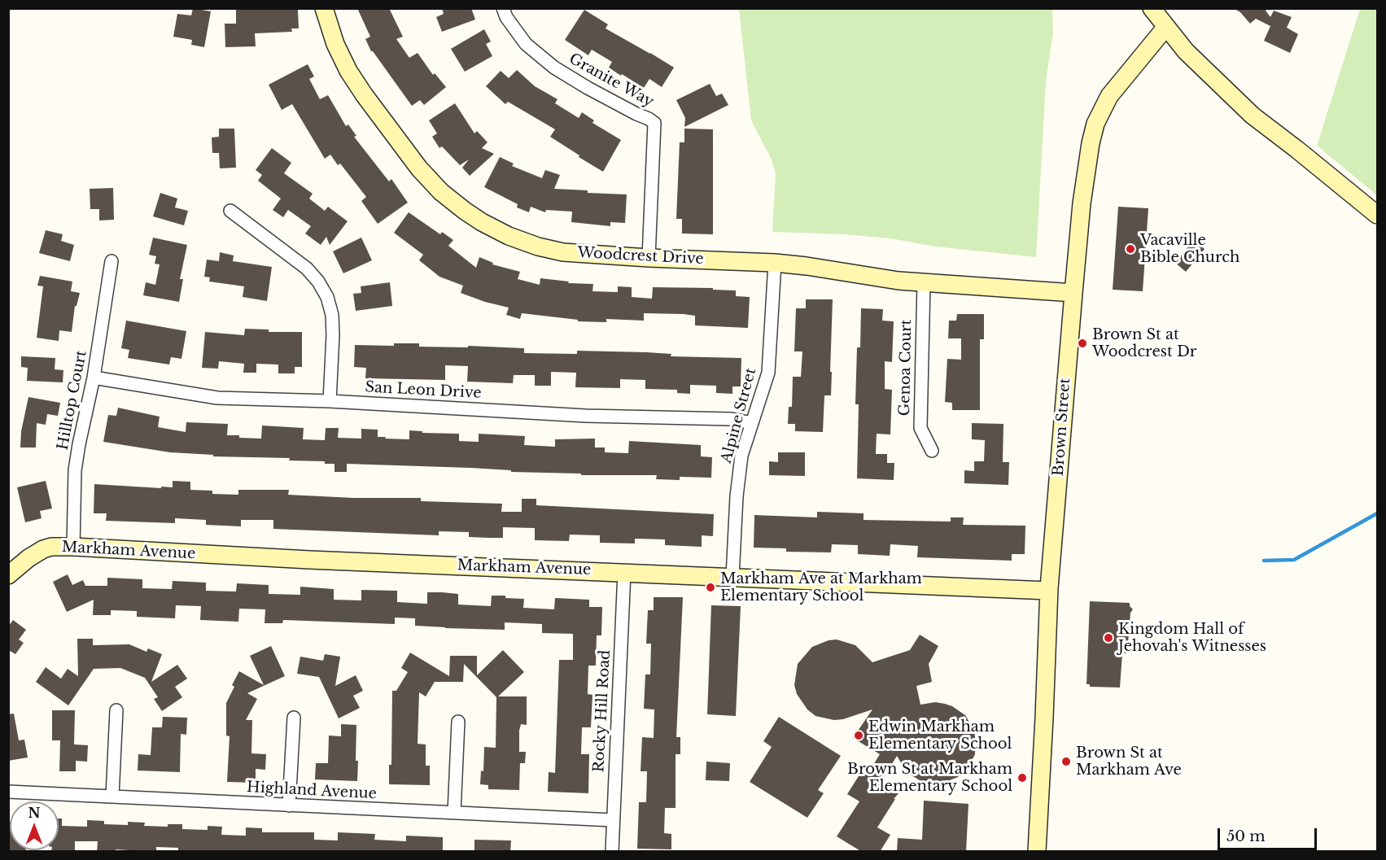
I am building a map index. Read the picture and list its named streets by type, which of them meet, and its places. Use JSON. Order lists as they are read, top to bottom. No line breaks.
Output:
{"streets":{"street":["Granite Way","Woodcrest Drive","Genoa Court","San Leon Drive","Hilltop Court","Alpine Street","Brown Street","Markham Avenue","Rocky Hill Road","Highland Avenue"]},"crossings":[["Granite Way","Woodcrest Drive"],["Woodcrest Drive","Genoa Court"],["Woodcrest Drive","Alpine Street"],["Woodcrest Drive","Brown Street"],["San Leon Drive","Hilltop Court"],["San Leon Drive","Alpine Street"],["Hilltop Court","Markham Avenue"],["Alpine Street","Markham Avenue"],["Brown Street","Markham Avenue"],["Markham Avenue","Rocky Hill Road"],["Rocky Hill Road","Highland Avenue"]],"places":["Vacaville Bible Church","Brown St at Woodcrest Dr","Markham Ave at Markham Elementary School","Kingdom Hall of Jehovah's Witnesses","Edwin Markham Elementary School","Brown St at Markham Ave","Brown St at Markham Elementary School"],"scale_bar":"50 m","north":"top"}
